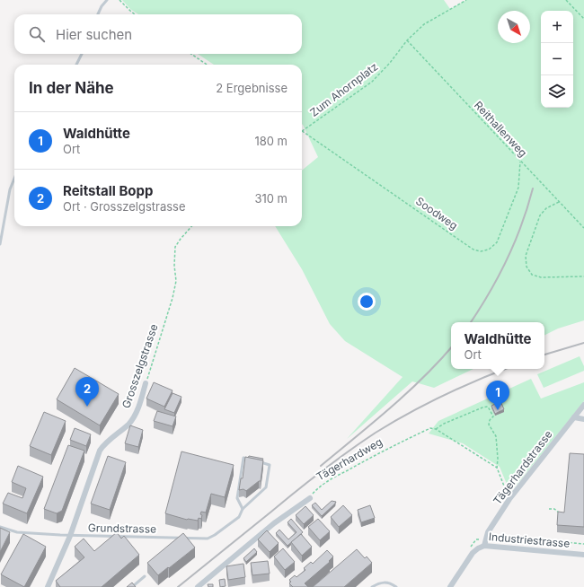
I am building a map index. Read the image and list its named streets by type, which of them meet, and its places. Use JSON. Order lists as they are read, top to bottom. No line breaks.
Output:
{"streets":{"street":["Grosszelgstrasse","Tägerhardstrasse","Industriestrasse"],"lane":["Grundstrasse"],"path":["Zum Ahornplatz","Reithallenweg","Soodweg","Tägerhardweg"]},"crossings":[["Zum Ahornplatz","Reithallenweg"],["Zum Ahornplatz","Soodweg"],["Reithallenweg","Soodweg"],["Grosszelgstrasse","Grundstrasse"],["Tägerhardstrasse","Industriestrasse"]],"north":"bottom right","page":{"map_buttons":["+","−"],"search":"Hier suchen","heading":["In der Nähe","2 Ergebnisse"],"list":[{"mark":"1","name":"Waldhütte","note":"Ort","value":"180 m"},{"mark":"2","name":"Reitstall Bopp","note":"Ort · Grosszelgstrasse","value":"310 m"}],"popup":["Waldhütte","Ort"],"pins":["2","1"]}}
